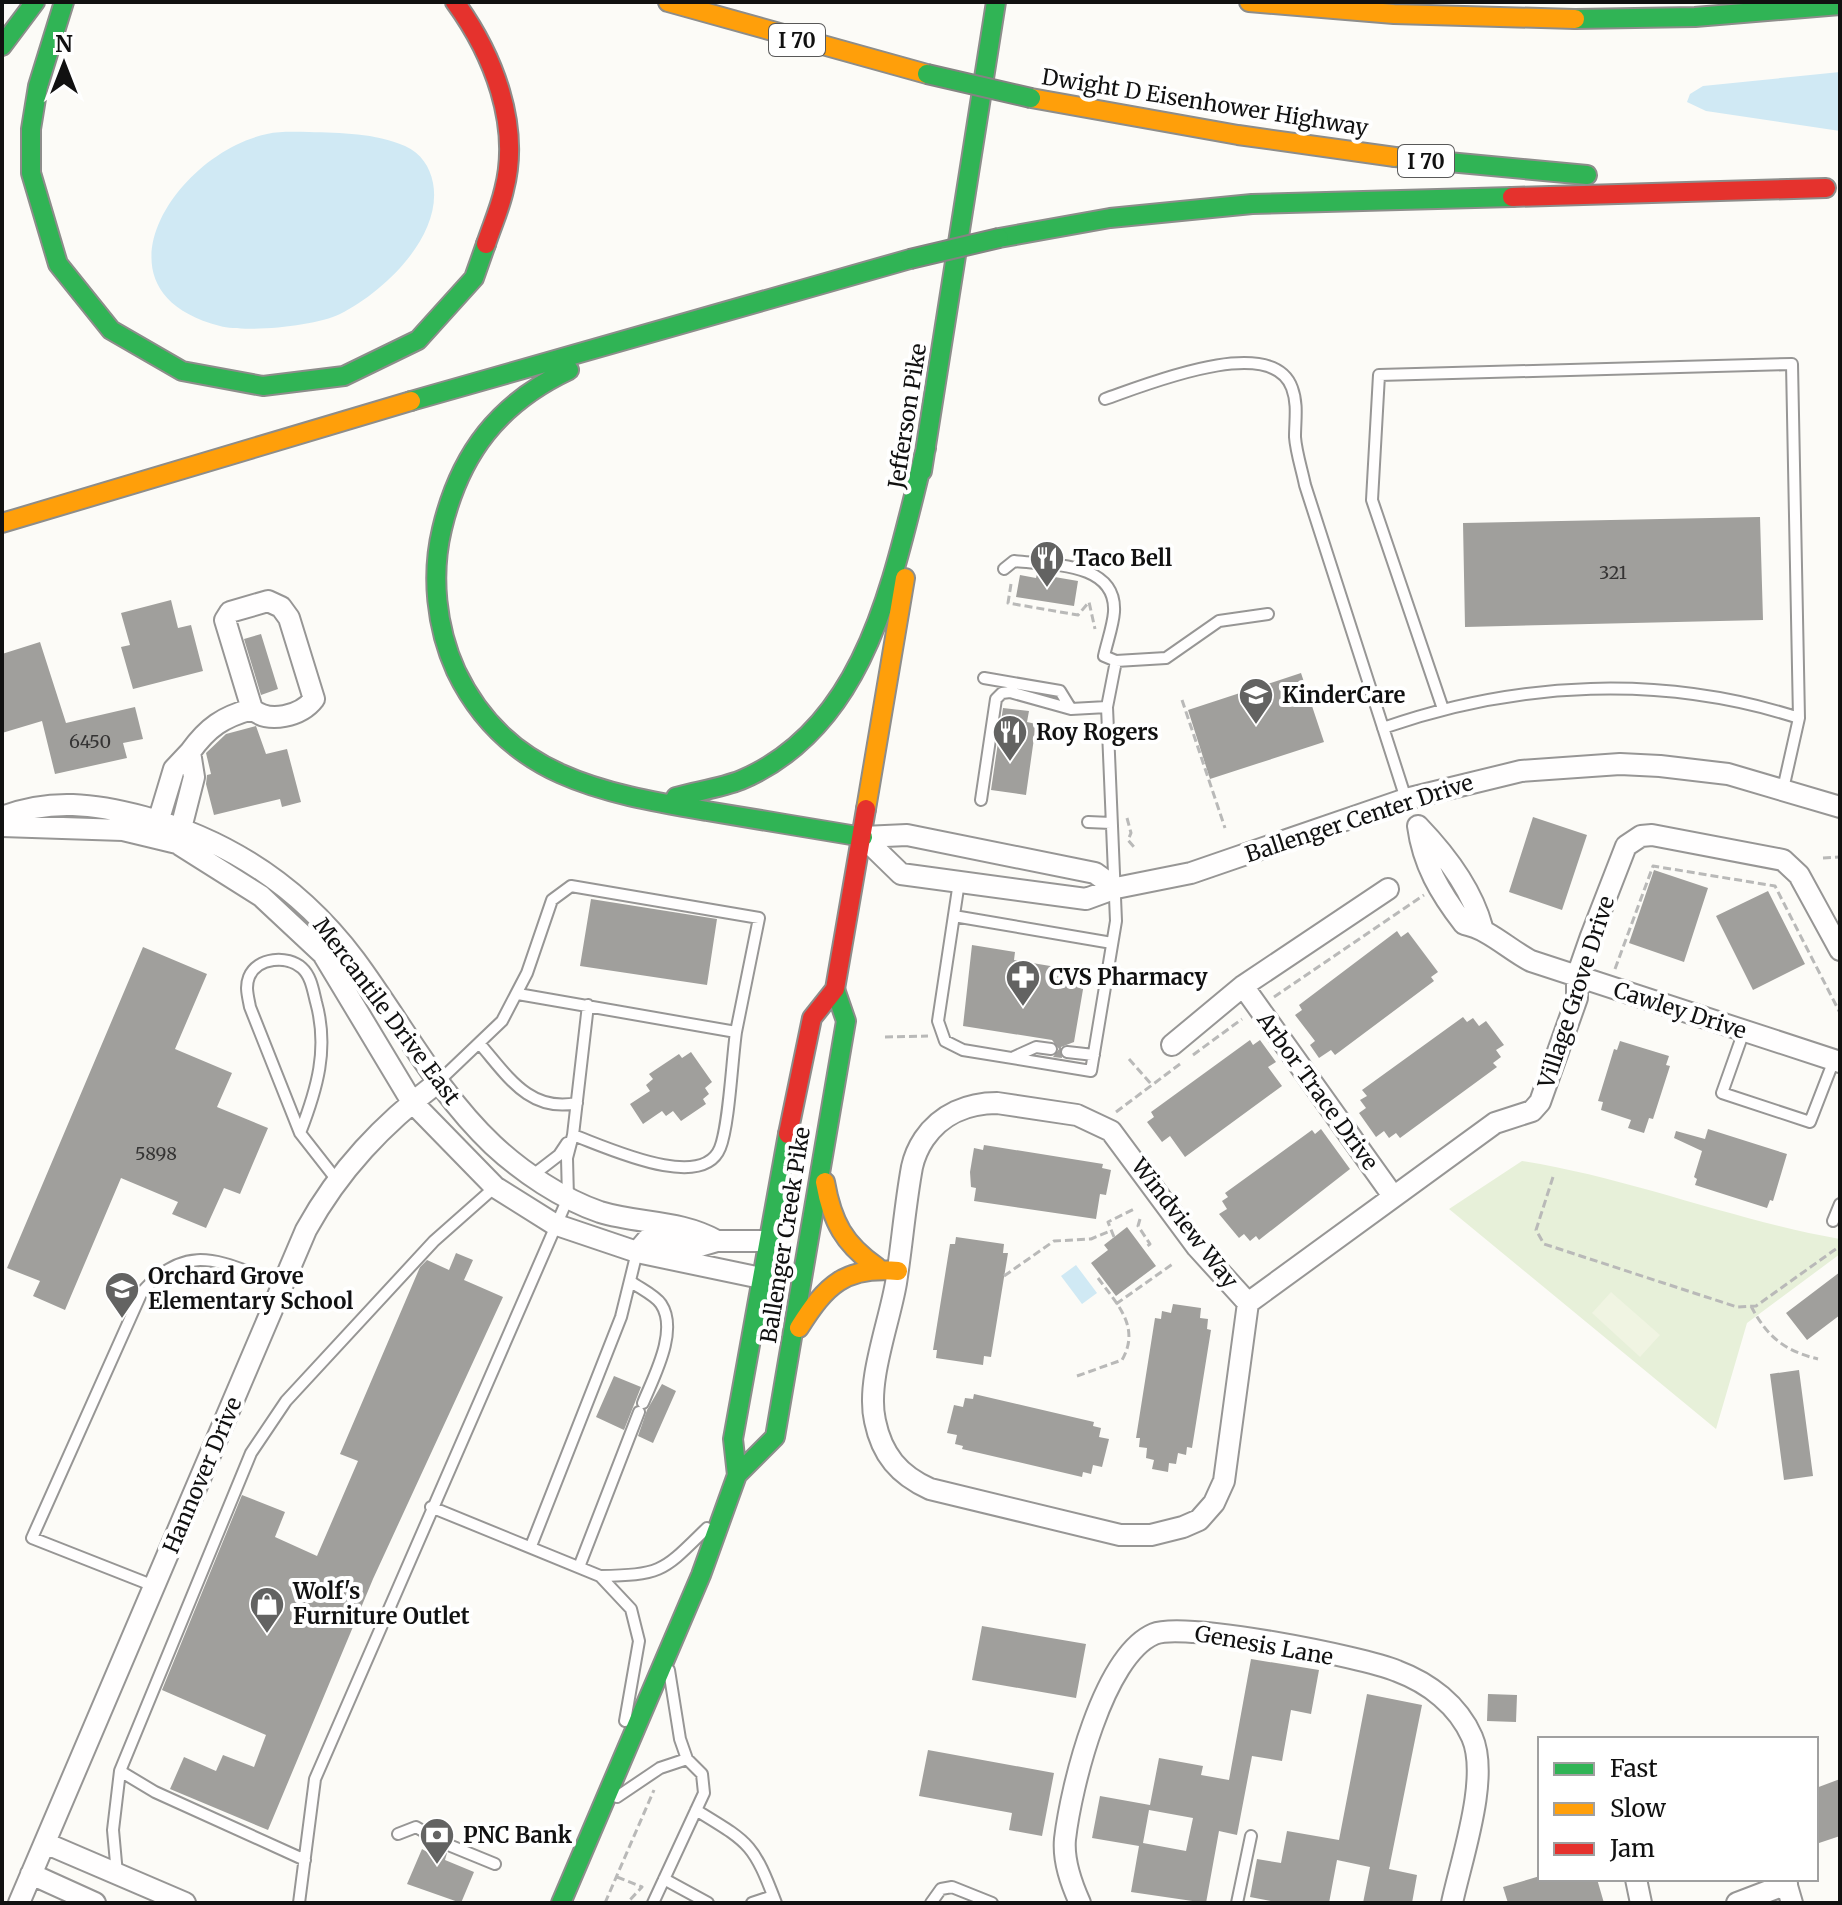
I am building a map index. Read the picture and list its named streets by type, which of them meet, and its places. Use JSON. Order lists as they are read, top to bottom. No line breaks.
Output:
{"streets":{"main road":["I 70","Dwight D Eisenhower Highway","Jefferson Pike","Ballenger Creek Pike"],"street":["Ballenger Center Drive","Village Grove Drive","Cawley Drive","Mercantile Drive East","Arbor Trace Drive","Windview Way","Hannover Drive","Genesis Lane"]},"crossings":[["Jefferson Pike","Ballenger Center Drive"],["Jefferson Pike","Ballenger Creek Pike"],["Ballenger Center Drive","Cawley Drive"],["Ballenger Center Drive","Ballenger Creek Pike"],["Village Grove Drive","Cawley Drive"],["Village Grove Drive","Arbor Trace Drive"],["Village Grove Drive","Windview Way"],["Mercantile Drive East","Ballenger Creek Pike"],["Mercantile Drive East","Hannover Drive"]],"places":{"restaurant":["Taco Bell","Roy Rogers"],"school or university":["KinderCare","Orchard Grove Elementary School"],"pharmacy":["CVS Pharmacy"],"shop":["Wolf's Furniture Outlet"],"bank":["PNC Bank"]},"house_numbers":["321","6450","5898"],"legend":["Fast","Slow","Jam"],"north":"top"}
